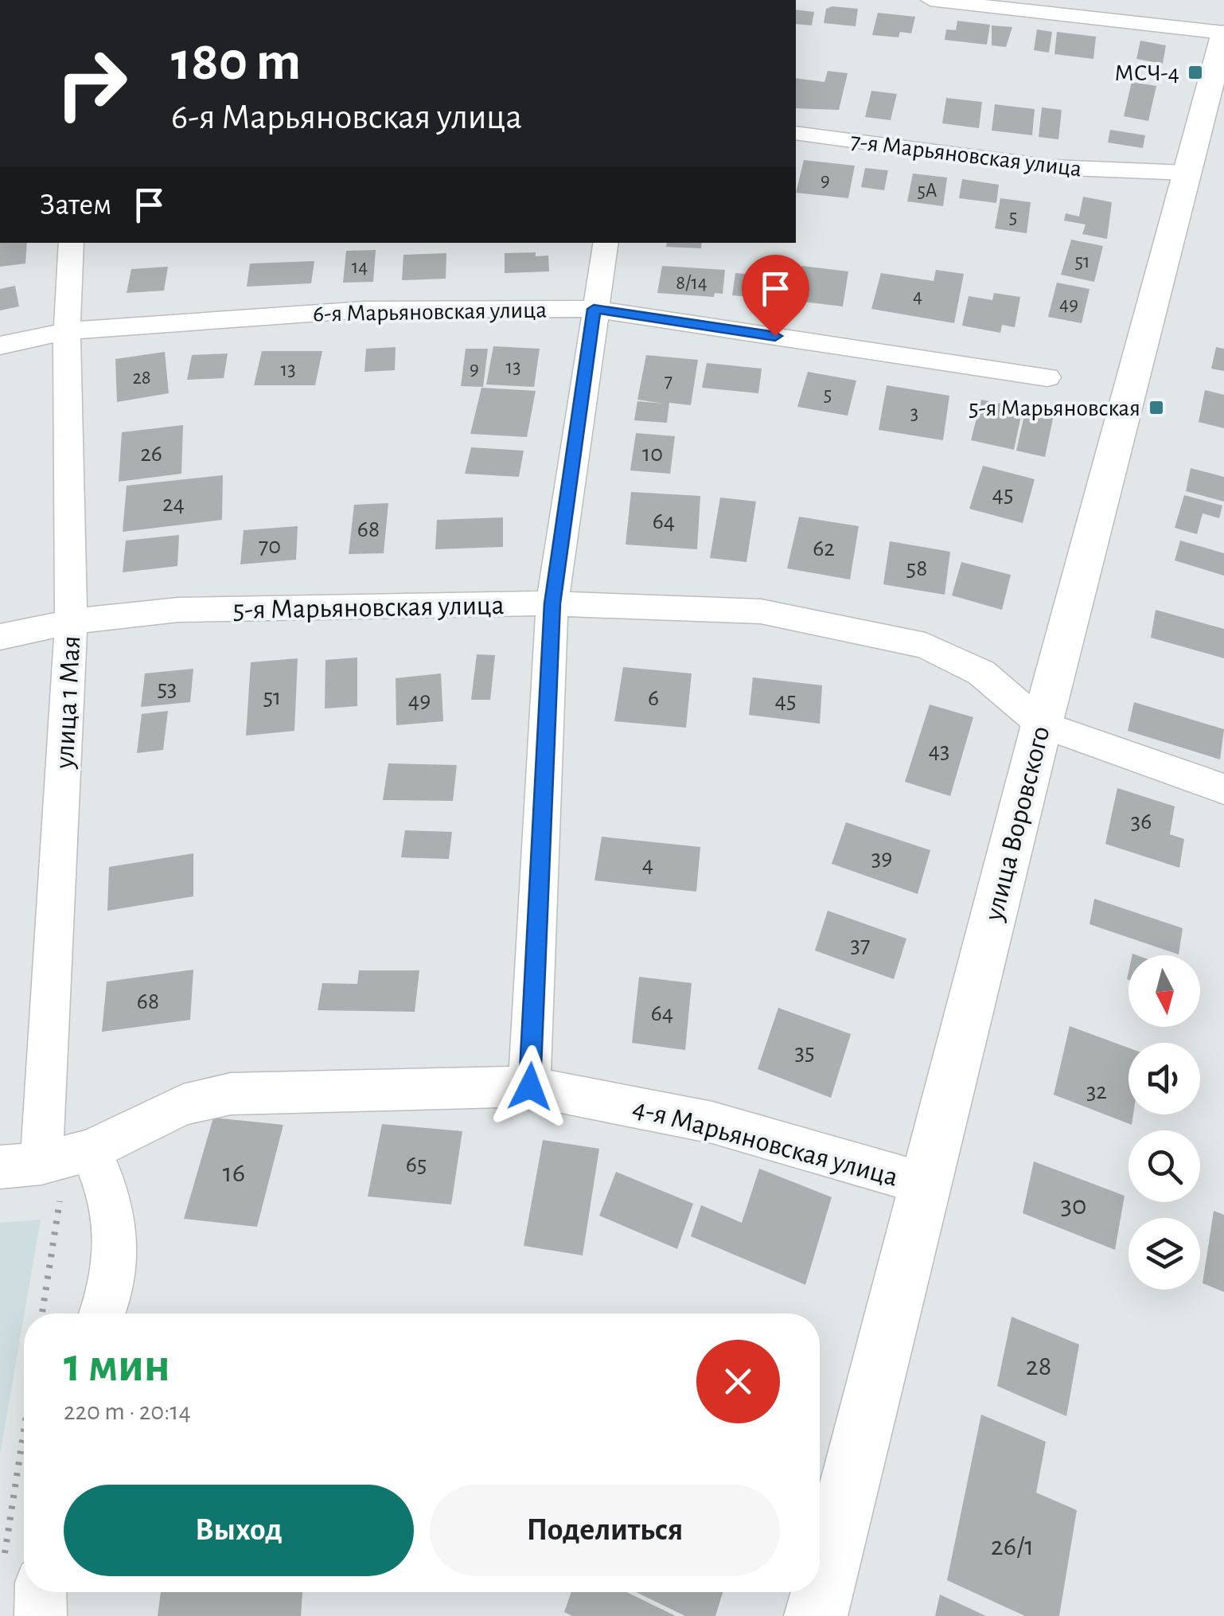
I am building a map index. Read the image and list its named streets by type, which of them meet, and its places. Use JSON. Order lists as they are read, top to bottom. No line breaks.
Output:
{"streets":{"main road":["улица Воровского"],"street":["7-я Марьяновская улица","6-я Марьяновская улица","5-я Марьяновская улица","улица 1 Мая","4-я Марьяновская улица"]},"crossings":[["7-я Марьяновская улица","улица Воровского"],["6-я Марьяновская улица","улица 1 Мая"],["5-я Марьяновская улица","улица 1 Мая"],["5-я Марьяновская улица","улица Воровского"],["улица 1 Мая","4-я Марьяновская улица"],["улица Воровского","4-я Марьяновская улица"]],"places":{"transit":["МСЧ-4","5-я Марьяновская"]},"house_numbers":["9","5А","5","51","14","8/14","4","49","13","9","13","28","7","5","3","26","10","45","24","64","68","70","62","58","53","51","6","49","45","43","36","39","4","37","68","64","35","32","65","16","30","28","26/1"],"north":"bottom","page":{"turn":["180 m","6-я Марьяновская улица"],"then":"Затем","heading":["1 мин","220 m · 20:14"],"buttons":["Выход","Поделиться"]}}
